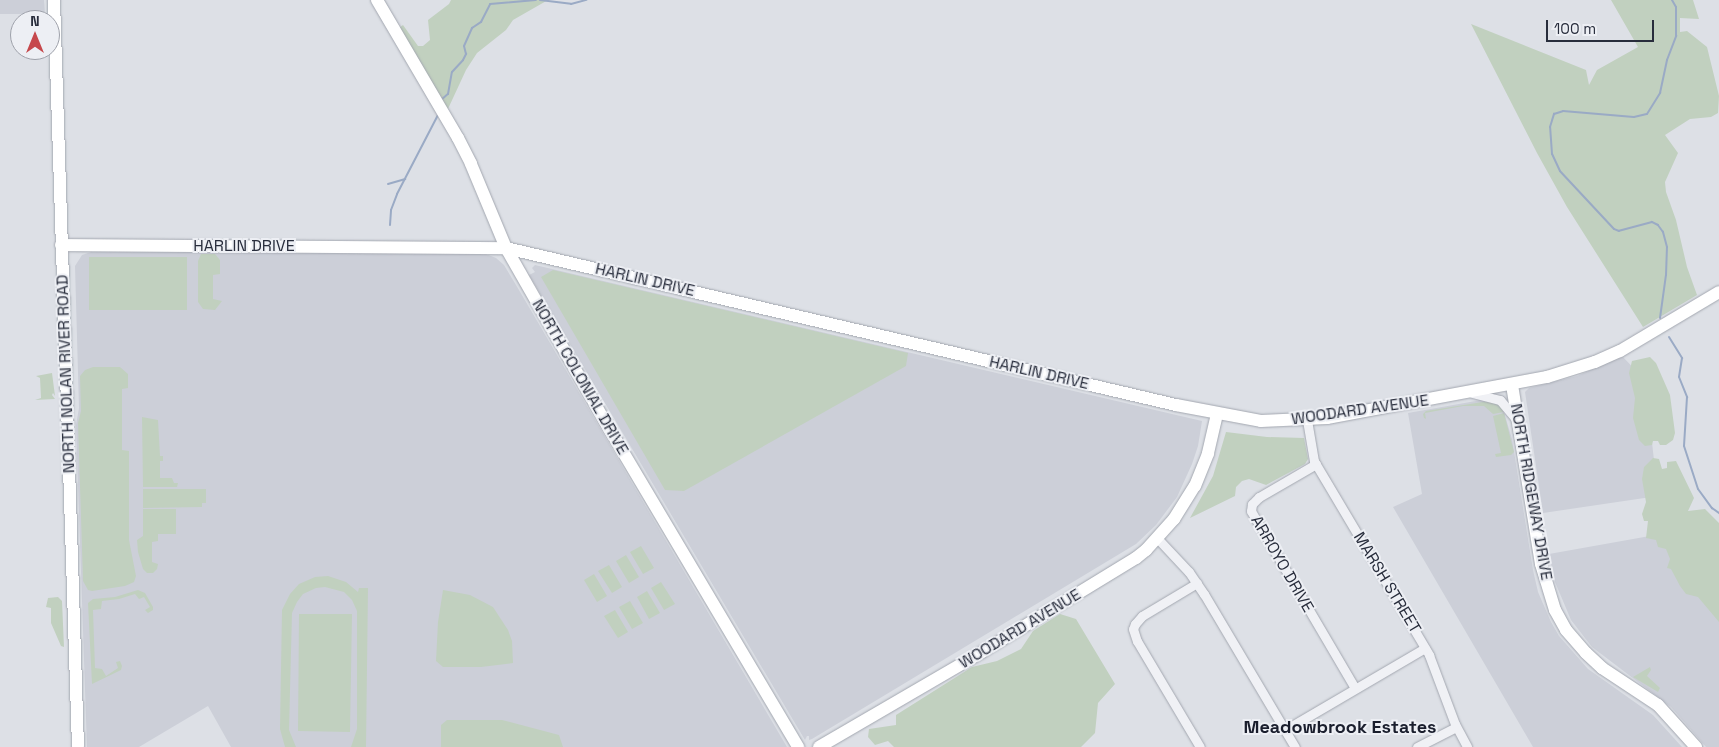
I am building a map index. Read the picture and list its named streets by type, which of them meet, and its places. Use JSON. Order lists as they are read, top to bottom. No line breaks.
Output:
{"streets":{"street":["HARLIN DRIVE","NORTH NOLAN RIVER ROAD","NORTH COLONIAL DRIVE","WOODARD AVENUE","NORTH RIDGEWAY DRIVE","ARROYO DRIVE","MARSH STREET"]},"crossings":[["HARLIN DRIVE","NORTH NOLAN RIVER ROAD"],["HARLIN DRIVE","NORTH COLONIAL DRIVE"],["HARLIN DRIVE","WOODARD AVENUE"],["WOODARD AVENUE","NORTH RIDGEWAY DRIVE"],["WOODARD AVENUE","MARSH STREET"],["ARROYO DRIVE","MARSH STREET"]],"districts":["Meadowbrook Estates"],"scale_bar":"100 m","north":"top"}
